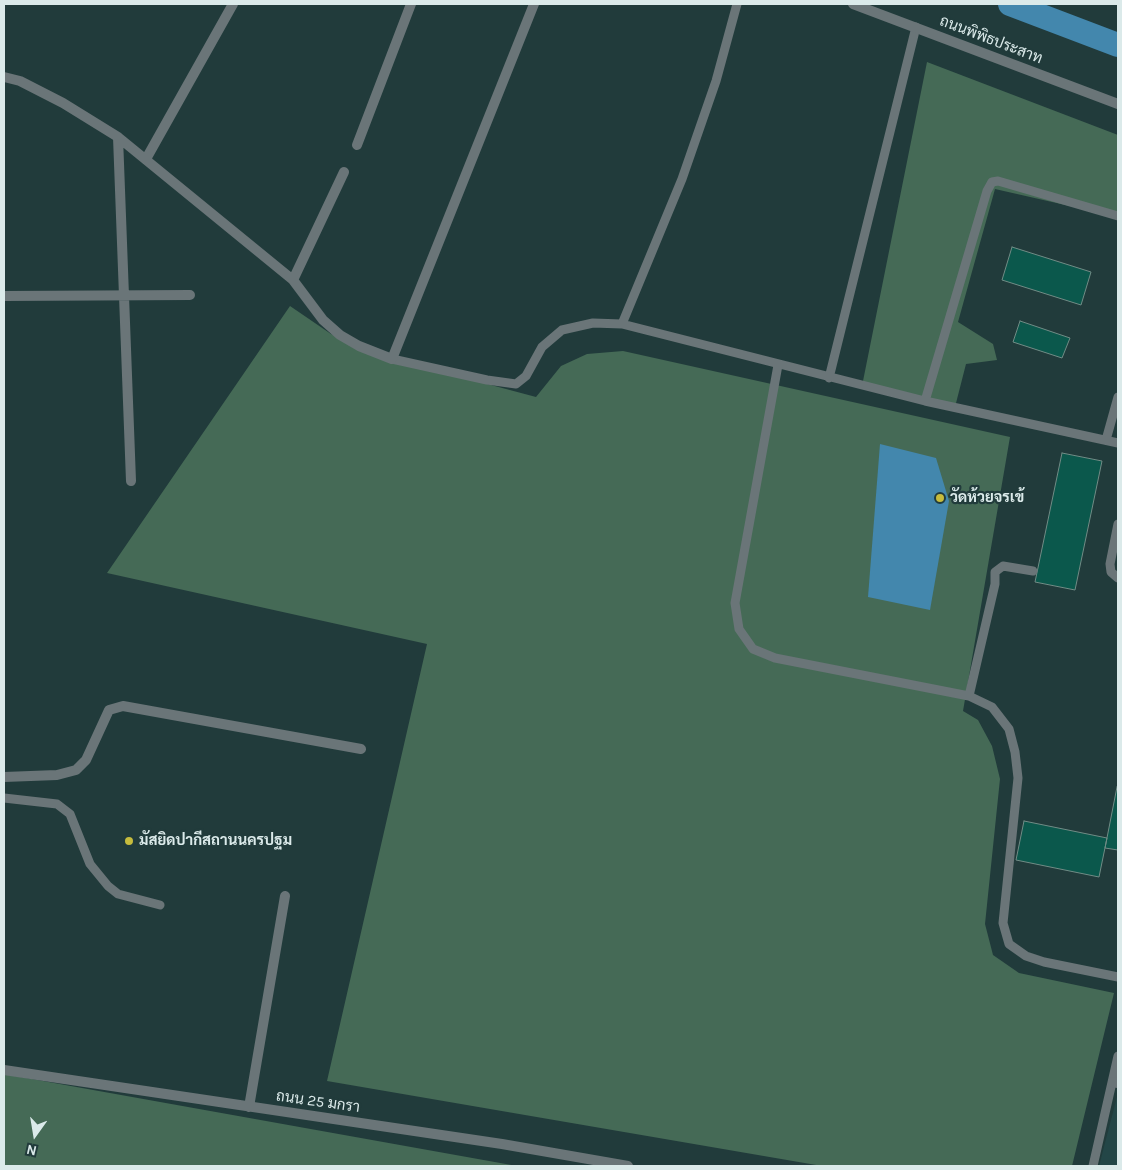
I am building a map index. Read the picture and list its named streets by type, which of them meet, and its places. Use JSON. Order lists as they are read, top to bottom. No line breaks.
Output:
{"streets":{"street":["ถนนพิพิธประสาท","ถนน 25 มกรา"]},"places":["วัดห้วยจรเข้","มัสยิดปากีสถานนครปฐม"],"north":"bottom"}
